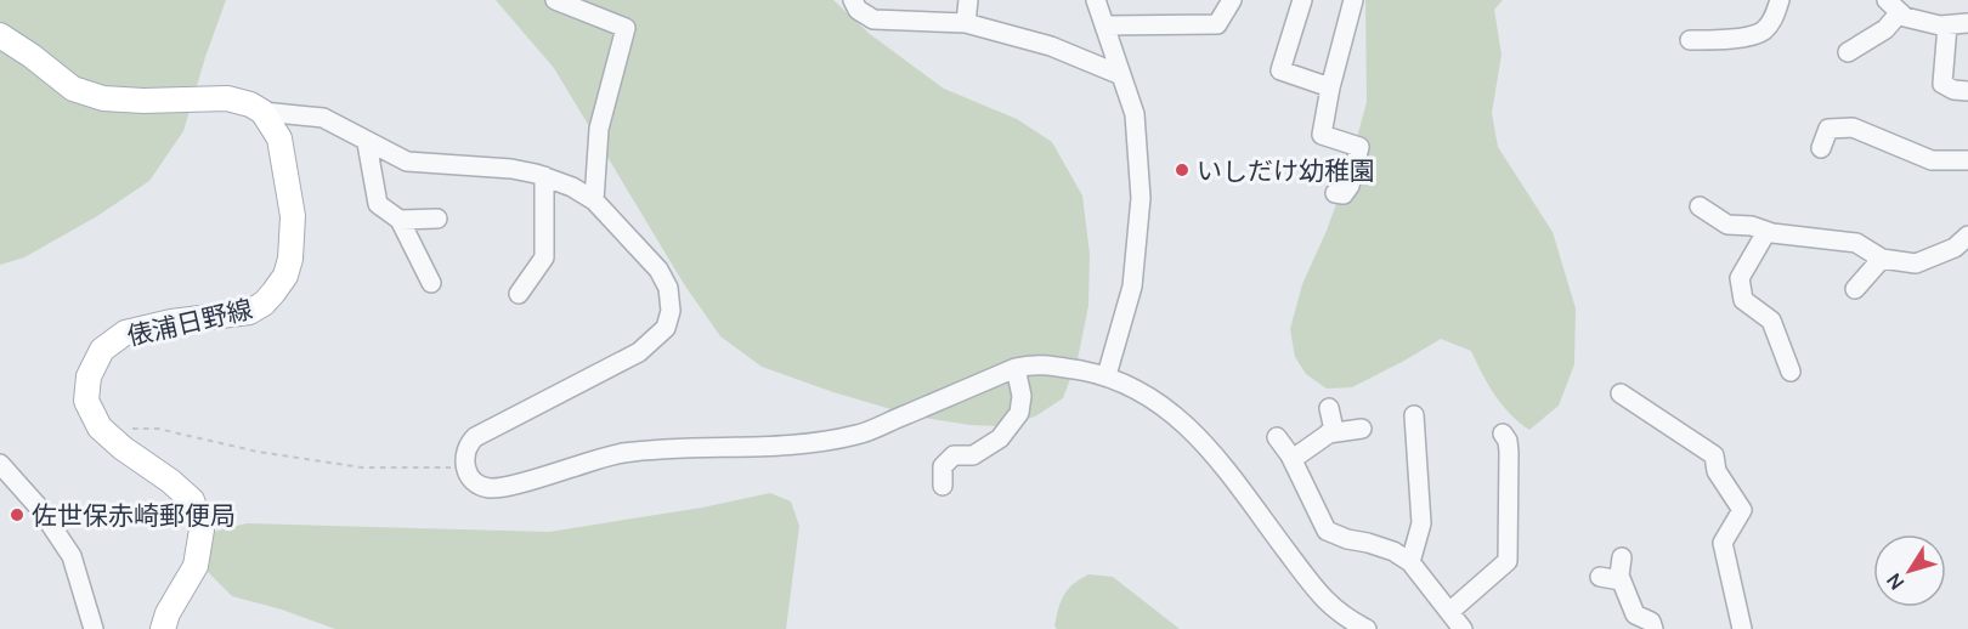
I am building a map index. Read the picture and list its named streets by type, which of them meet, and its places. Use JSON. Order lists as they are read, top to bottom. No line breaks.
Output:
{"streets":{"main road":["俵浦日野線"]},"places":["いしだけ幼稚園","佐世保赤崎郵便局"],"north":"bottom left"}
